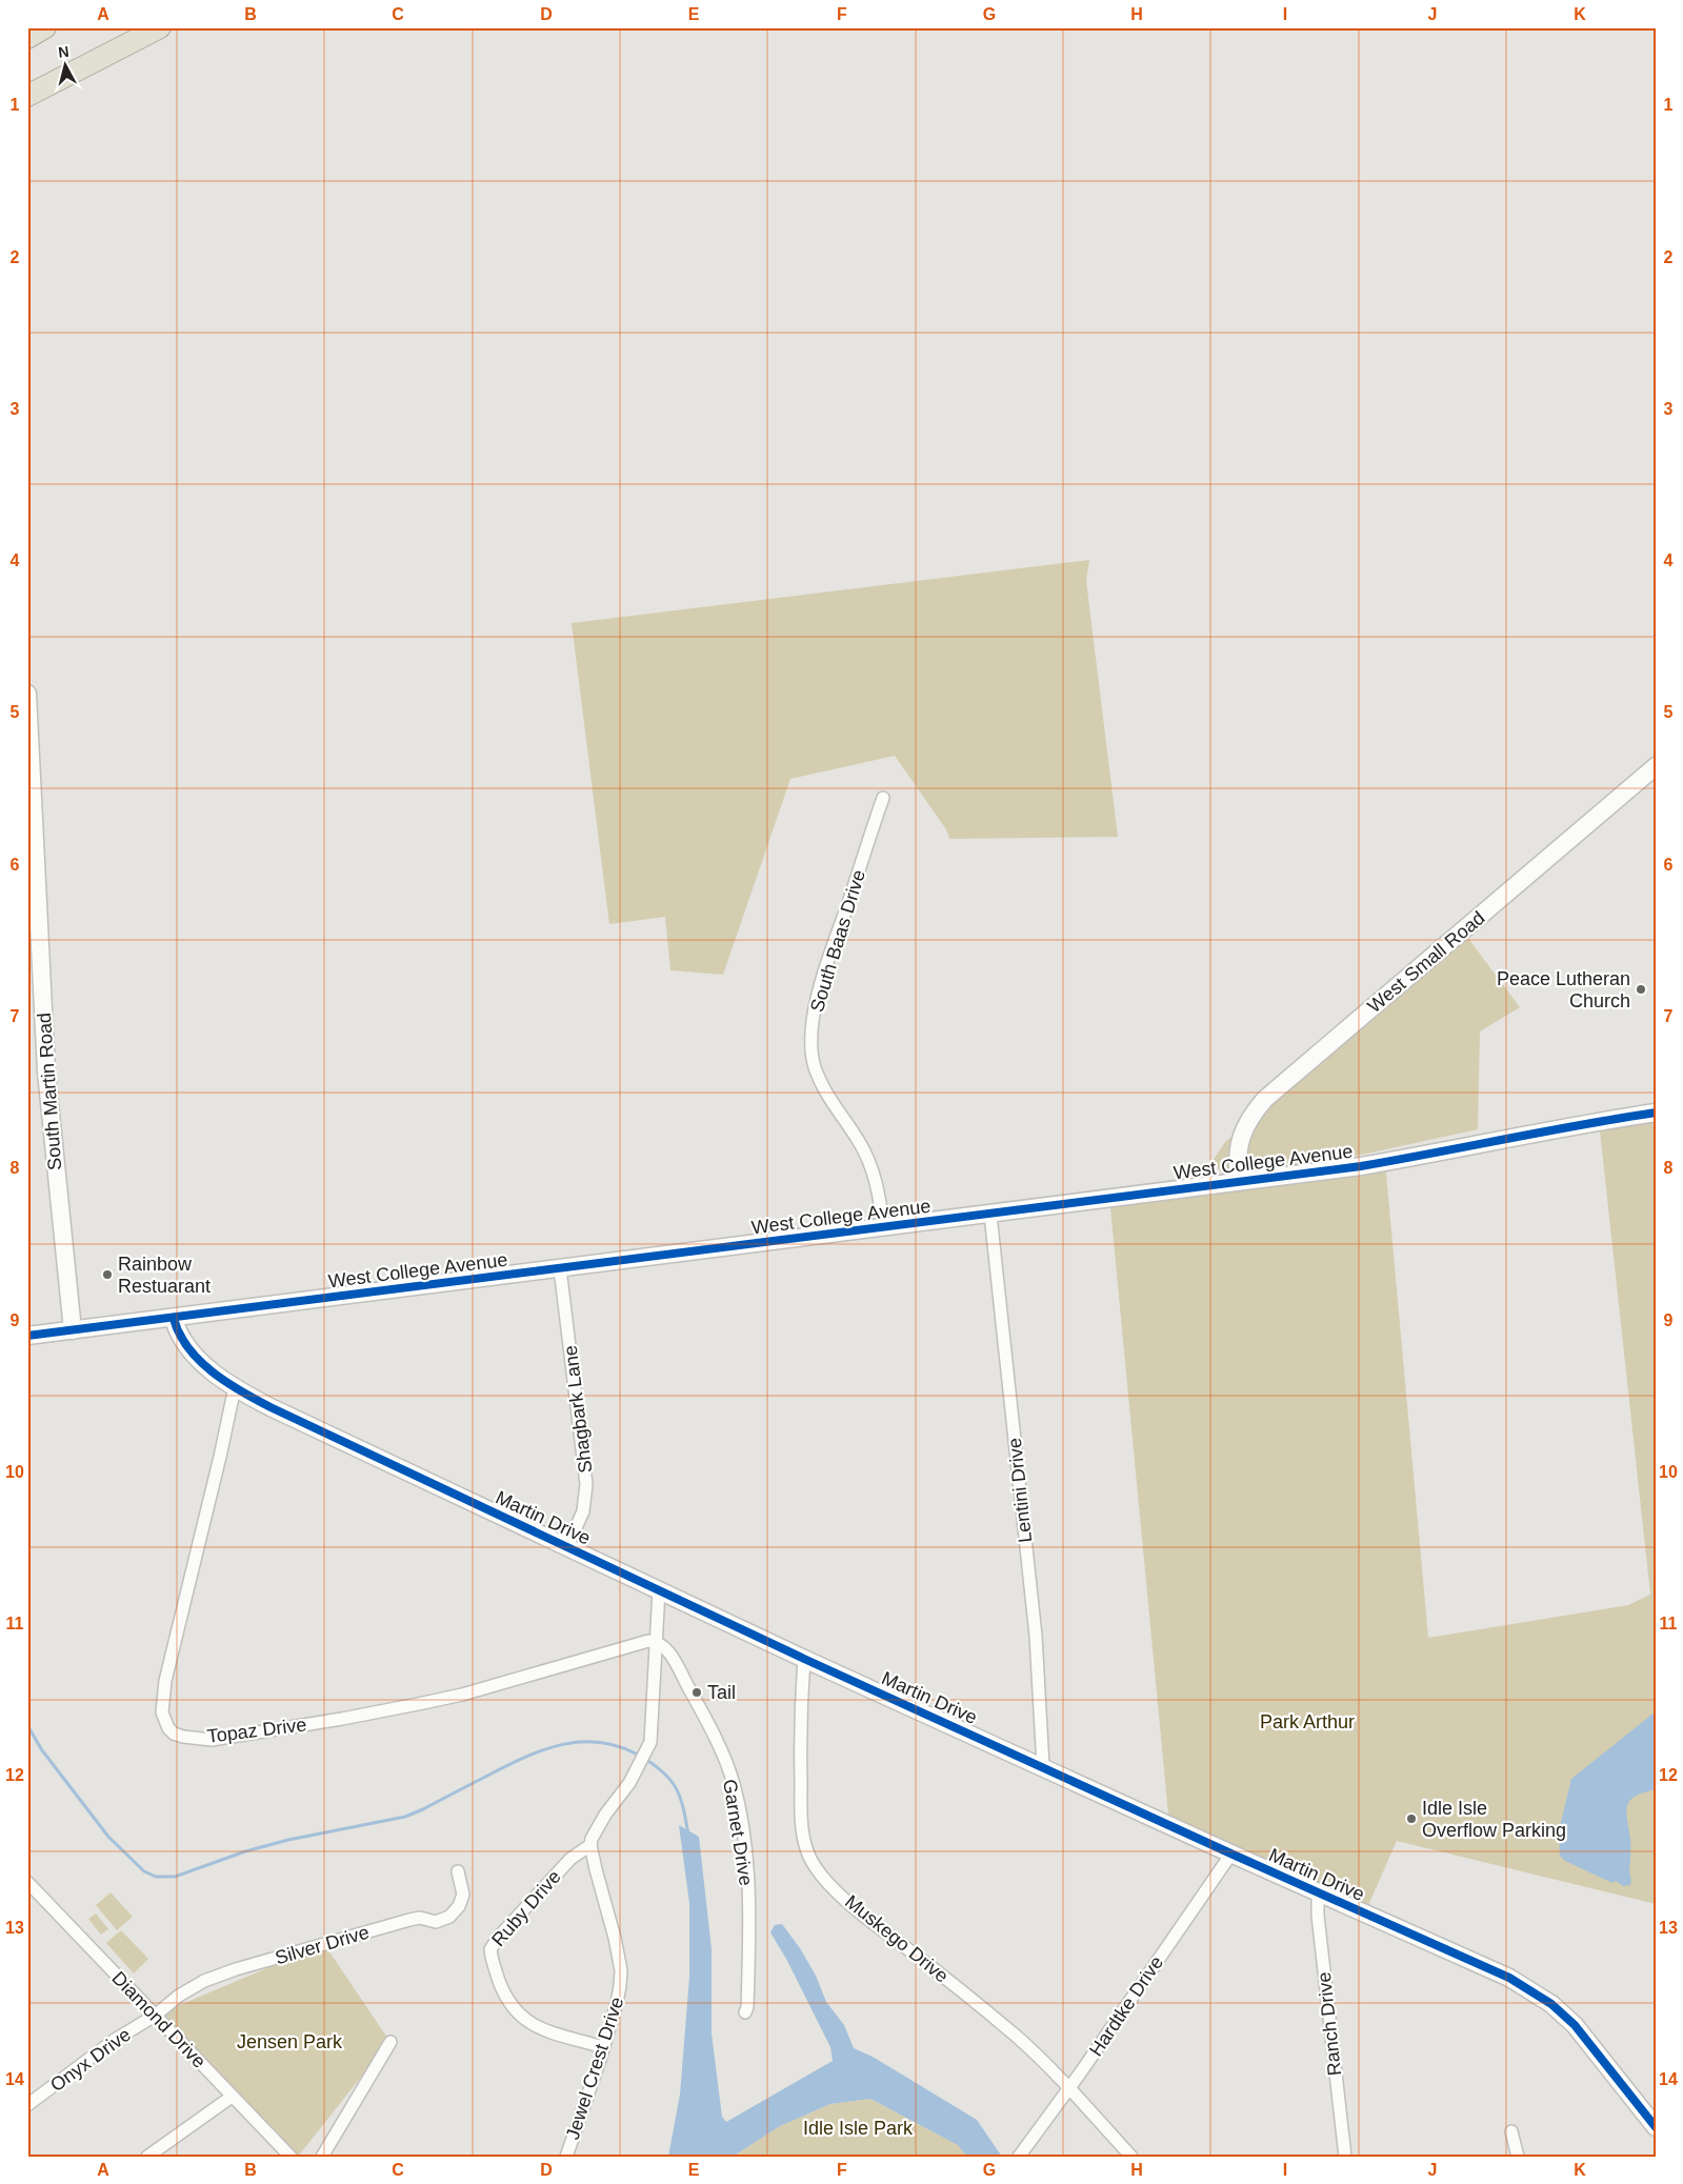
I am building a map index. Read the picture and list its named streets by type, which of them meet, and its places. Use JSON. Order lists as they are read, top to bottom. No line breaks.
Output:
{"streets":{"street":["South Baas Drive","West Small Road","South Martin Road","West College Avenue","Shagbark Lane","Lentini Drive","Martin Drive","Topaz Drive","Garnet Drive","Ruby Drive","Muskego Drive","Silver Drive","Hardtke Drive","Diamond Drive","Ranch Drive","Onyx Drive","Jewel Crest Drive"]},"crossings":[["South Baas Drive","West College Avenue"],["West Small Road","West College Avenue"],["South Martin Road","West College Avenue"],["West College Avenue","Shagbark Lane"],["West College Avenue","Lentini Drive"],["West College Avenue","Martin Drive"],["Shagbark Lane","Martin Drive"],["Lentini Drive","Martin Drive"],["Martin Drive","Topaz Drive"],["Martin Drive","Muskego Drive"],["Martin Drive","Hardtke Drive"],["Martin Drive","Ranch Drive"],["Topaz Drive","Garnet Drive"],["Ruby Drive","Jewel Crest Drive"],["Muskego Drive","Hardtke Drive"],["Silver Drive","Diamond Drive"],["Silver Drive","Onyx Drive"],["Diamond Drive","Onyx Drive"]],"parks":["Park Arthur","Jensen Park","Idle Isle Park"],"places":["Peace Lutheran Church","Rainbow Restuarant","Tail","Idle Isle Overflow Parking"],"north":"top","grid":{"columns":["A","B","C","D","E","F","G","H","I","J","K"],"rows":["1","2","3","4","5","6","7","8","9","10","11","12","13","14"]}}
